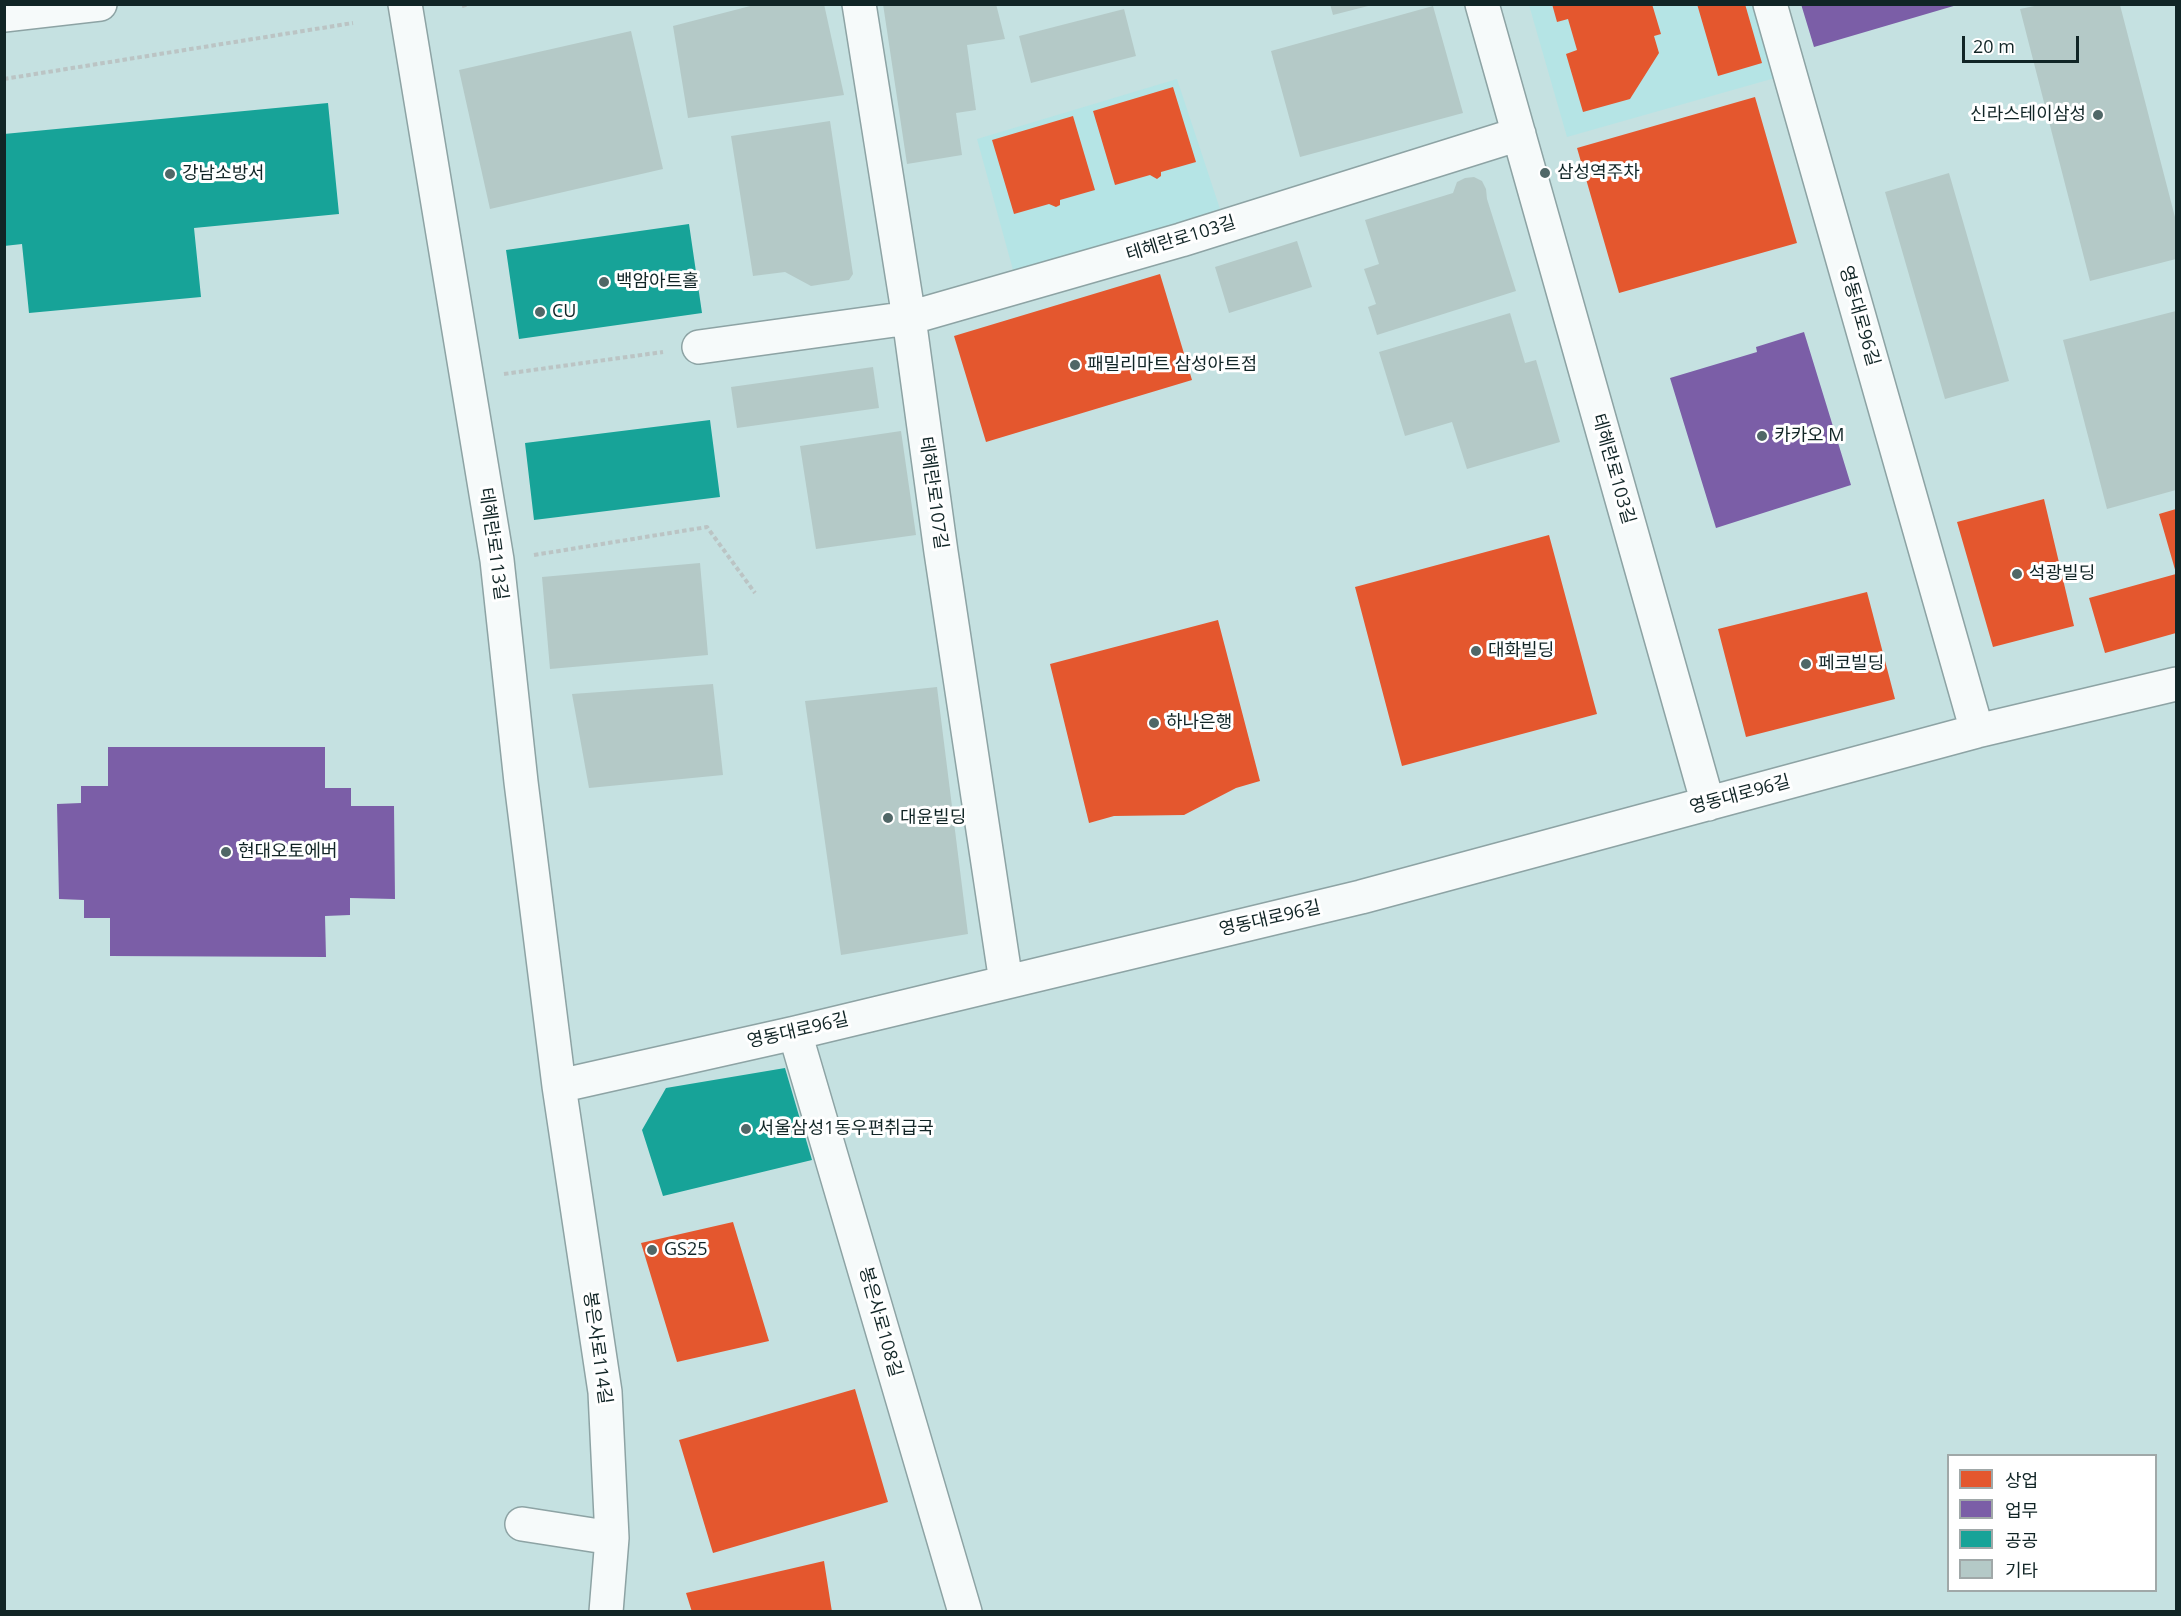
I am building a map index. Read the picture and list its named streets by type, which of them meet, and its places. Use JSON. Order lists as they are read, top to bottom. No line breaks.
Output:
{"streets":{"street":["테헤란로103길","영동대로96길","테헤란로107길","테헤란로113길","봉은사로108길","봉은사로114길"]},"crossings":[["테헤란로103길","영동대로96길"],["테헤란로103길","테헤란로107길"],["영동대로96길","테헤란로107길"],["영동대로96길","테헤란로113길"],["영동대로96길","봉은사로108길"],["영동대로96길","봉은사로114길"],["테헤란로113길","봉은사로114길"]],"places":["신라스테이삼성","삼성역주차","강남소방서","백암아트홀","CU","패밀리마트 삼성아트점","카카오 M","석광빌딩","대화빌딩","페코빌딩","하나은행","대윤빌딩","현대오토에버","서울삼성1동우편취급국","GS25"],"legend":["상업","업무","공공","기타"],"scale_bar":"20 m"}
